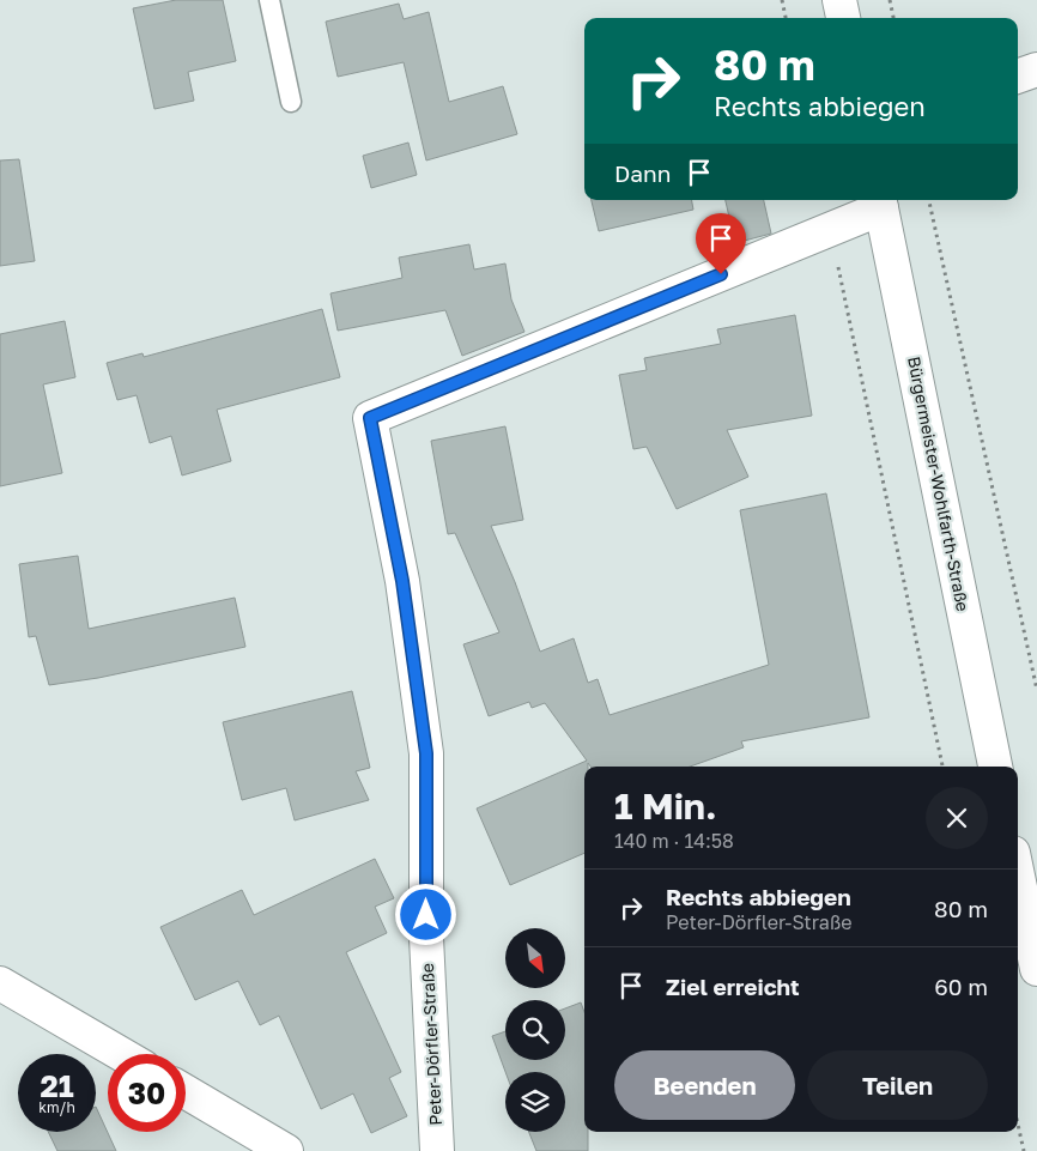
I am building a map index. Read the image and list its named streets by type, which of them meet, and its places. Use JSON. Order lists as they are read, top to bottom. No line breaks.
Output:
{"streets":{"street":["Bürgermeister-Wohlfarth-Straße","Peter-Dörfler-Straße"]},"crossings":[["Bürgermeister-Wohlfarth-Straße","Peter-Dörfler-Straße"]],"north":"bottom right","page":{"turn":["80 m","Rechts abbiegen"],"then":"Dann","heading":["1 Min.","140 m · 14:58"],"list":[{"name":"Rechts abbiegen","note":"Peter-Dörfler-Straße","value":"80 m"},{"name":"Ziel erreicht","value":"60 m"}],"buttons":["Beenden","Teilen"],"speed":"21 km/h","limit":"30"}}
